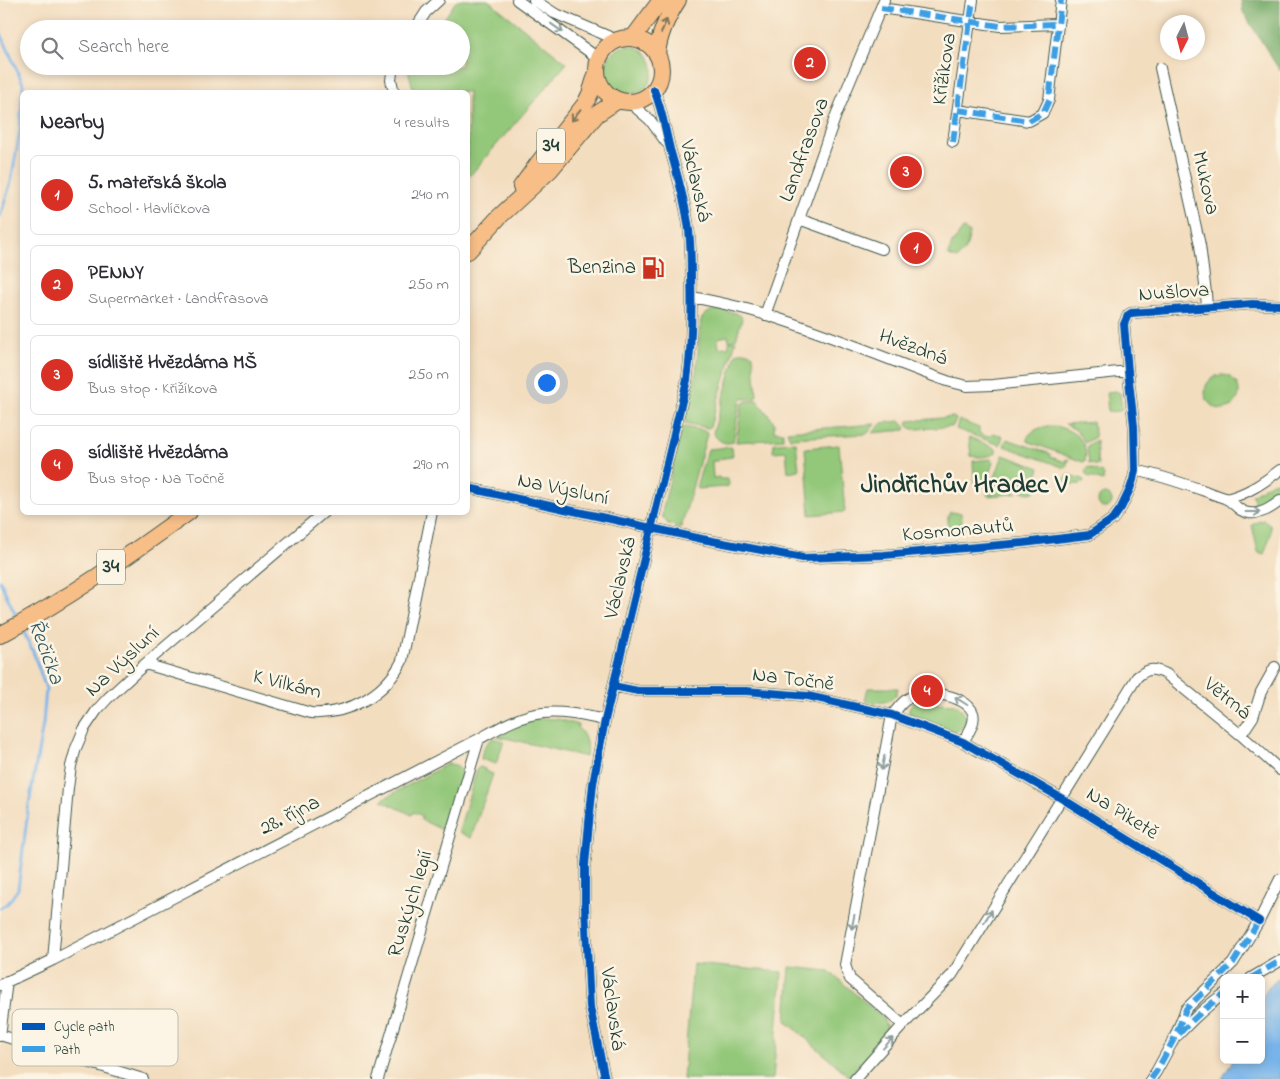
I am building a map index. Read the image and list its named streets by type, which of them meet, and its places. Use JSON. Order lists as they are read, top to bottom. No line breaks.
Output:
{"streets":{"main road":["34"],"street":["Křižíkova","Landfrasova","Václavská","Mukova","Nušlova","Hvězdná","Na Výsluní","Kosmonautů","Na Točně","K Vilkám","Větrná","Na Piketě","28. října","Ruských legií"]},"crossings":[["34","Václavská"],["Landfrasova","Hvězdná"],["Václavská","Hvězdná"],["Václavská","Na Výsluní"],["Václavská","Kosmonautů"],["Václavská","Na Točně"],["Václavská","28. října"],["Mukova","Nušlova"],["Nušlova","Hvězdná"],["Nušlova","Kosmonautů"],["Hvězdná","Kosmonautů"],["Na Výsluní","Kosmonautů"],["Na Výsluní","K Vilkám"],["Na Výsluní","28. října"],["Na Točně","Na Piketě"],["Větrná","Na Piketě"],["28. října","Ruských legií"]],"one_way":["Na Piketě"],"districts":["Jindřichův Hradec V"],"water":["Řečička"],"places":{"fuel station":["Benzina"]},"legend":["Cycle path","Path"],"north":"bottom","page":{"search":"Search here","pins":["2","3","1","4"],"heading":["Nearby","4 results"],"list":[{"mark":"1","name":"5. mateřská škola","note":"School · Havlíčkova","value":"240 m"},{"mark":"2","name":"PENNY","note":"Supermarket · Landfrasova","value":"250 m"},{"mark":"3","name":"sídliště Hvězdárna MŠ","note":"Bus stop · Křižíkova","value":"250 m"},{"mark":"4","name":"sídliště Hvězdárna","note":"Bus stop · Na Točně","value":"290 m"}],"map_buttons":["+","−"]}}
